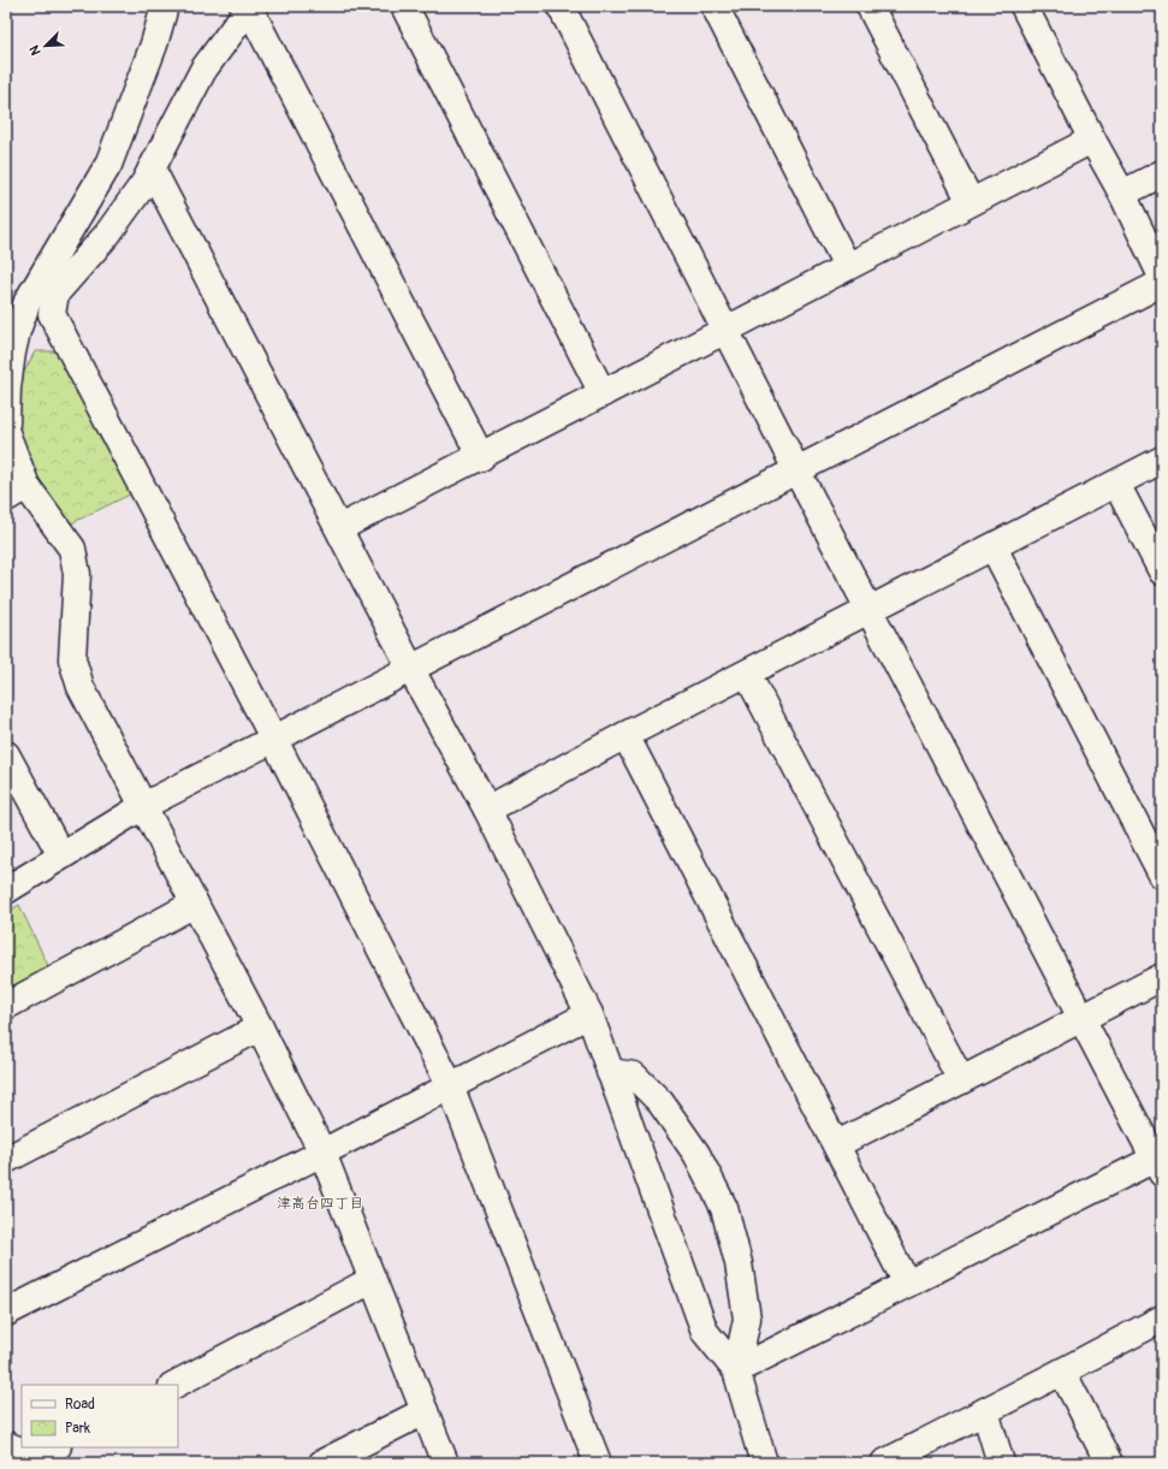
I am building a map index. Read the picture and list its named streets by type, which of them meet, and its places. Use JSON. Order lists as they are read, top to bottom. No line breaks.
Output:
{"districts":["津高台四丁目"],"legend":["Road","Park"],"north":"bottom left"}
